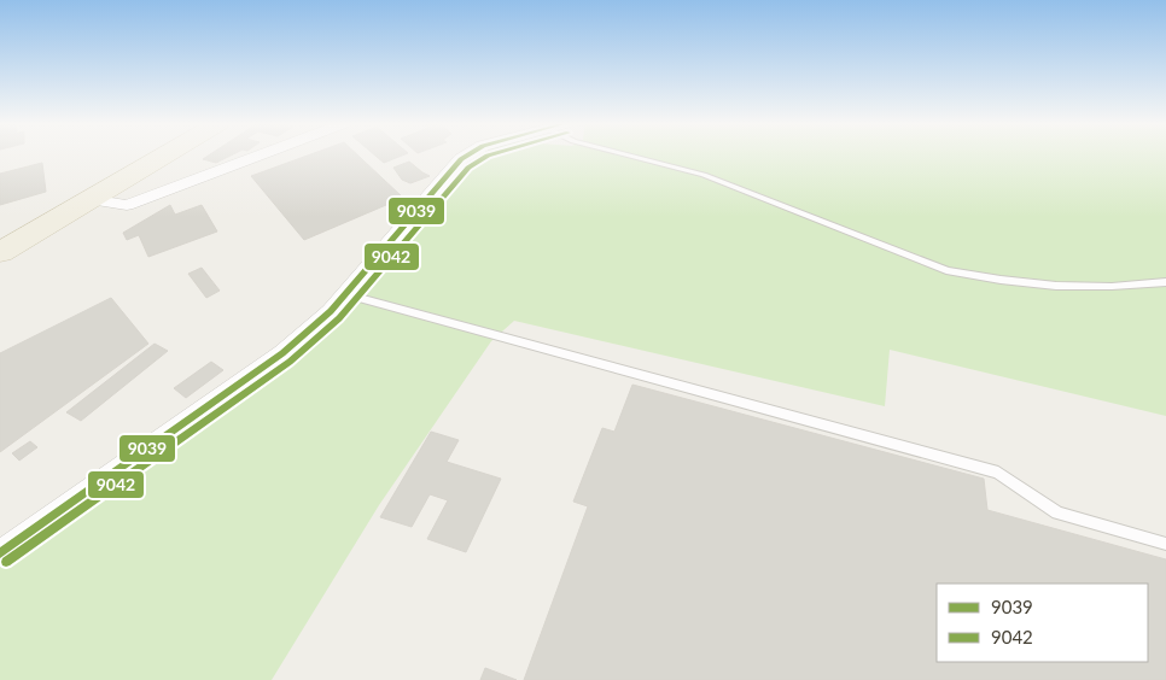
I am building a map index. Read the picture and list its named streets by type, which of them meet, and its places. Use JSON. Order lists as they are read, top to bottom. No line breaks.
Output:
{"lines":["transit line 9039","transit line 9042"],"legend":["9039","9042"]}
